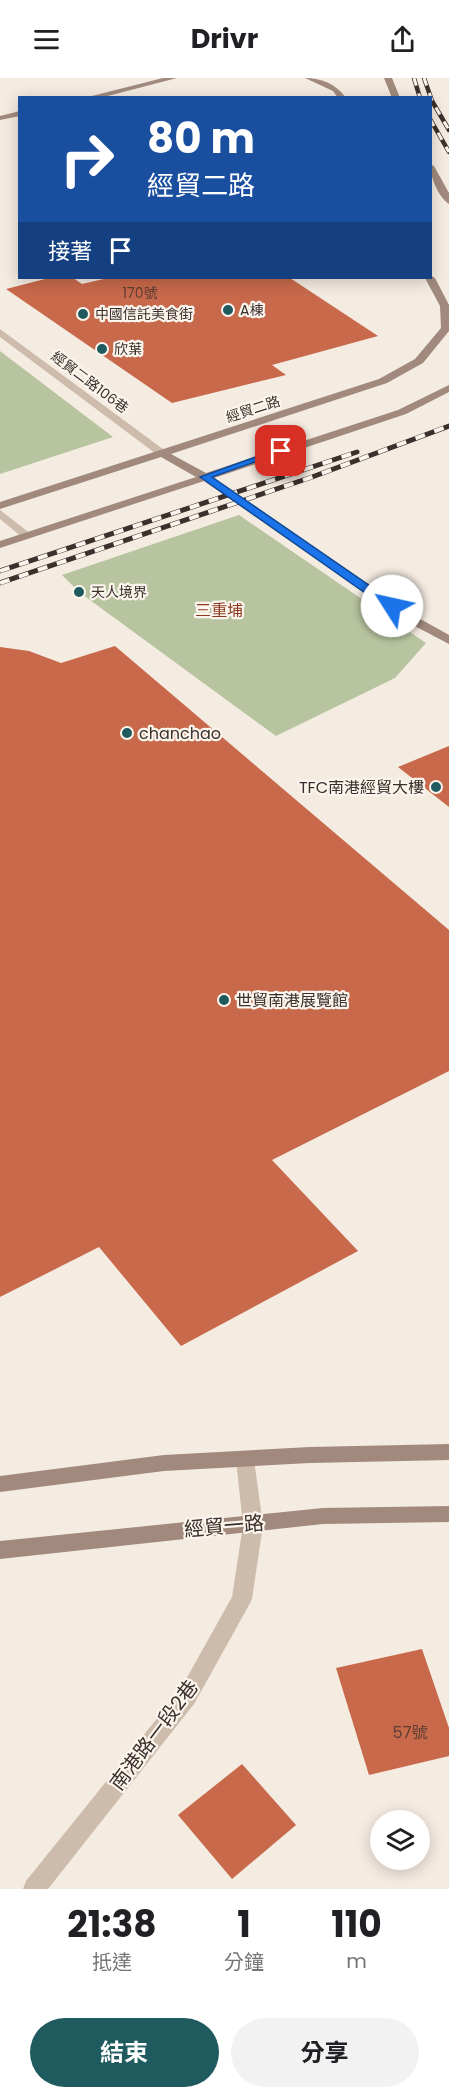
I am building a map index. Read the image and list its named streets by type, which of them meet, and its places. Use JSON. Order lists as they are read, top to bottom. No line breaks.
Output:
{"streets":{"main road":["經貿二路","經貿一路"],"street":["經貿二路106巷","南港路一段2巷"]},"crossings":[["經貿二路106巷","經貿二路"],["經貿一路","南港路一段2巷"]],"districts":["三重埔"],"places":["A棟","中國信託美食街","欣葉","天人境界","chanchao","TFC南港經貿大樓","世貿南港展覽館"],"house_numbers":["170號","57號"],"page":{"header":"Drivr","turn":["80 m","經貿二路"],"then":"接著","eta":["21:38","抵達","1","分鐘","110","m"],"buttons":["結束","分享"]}}
